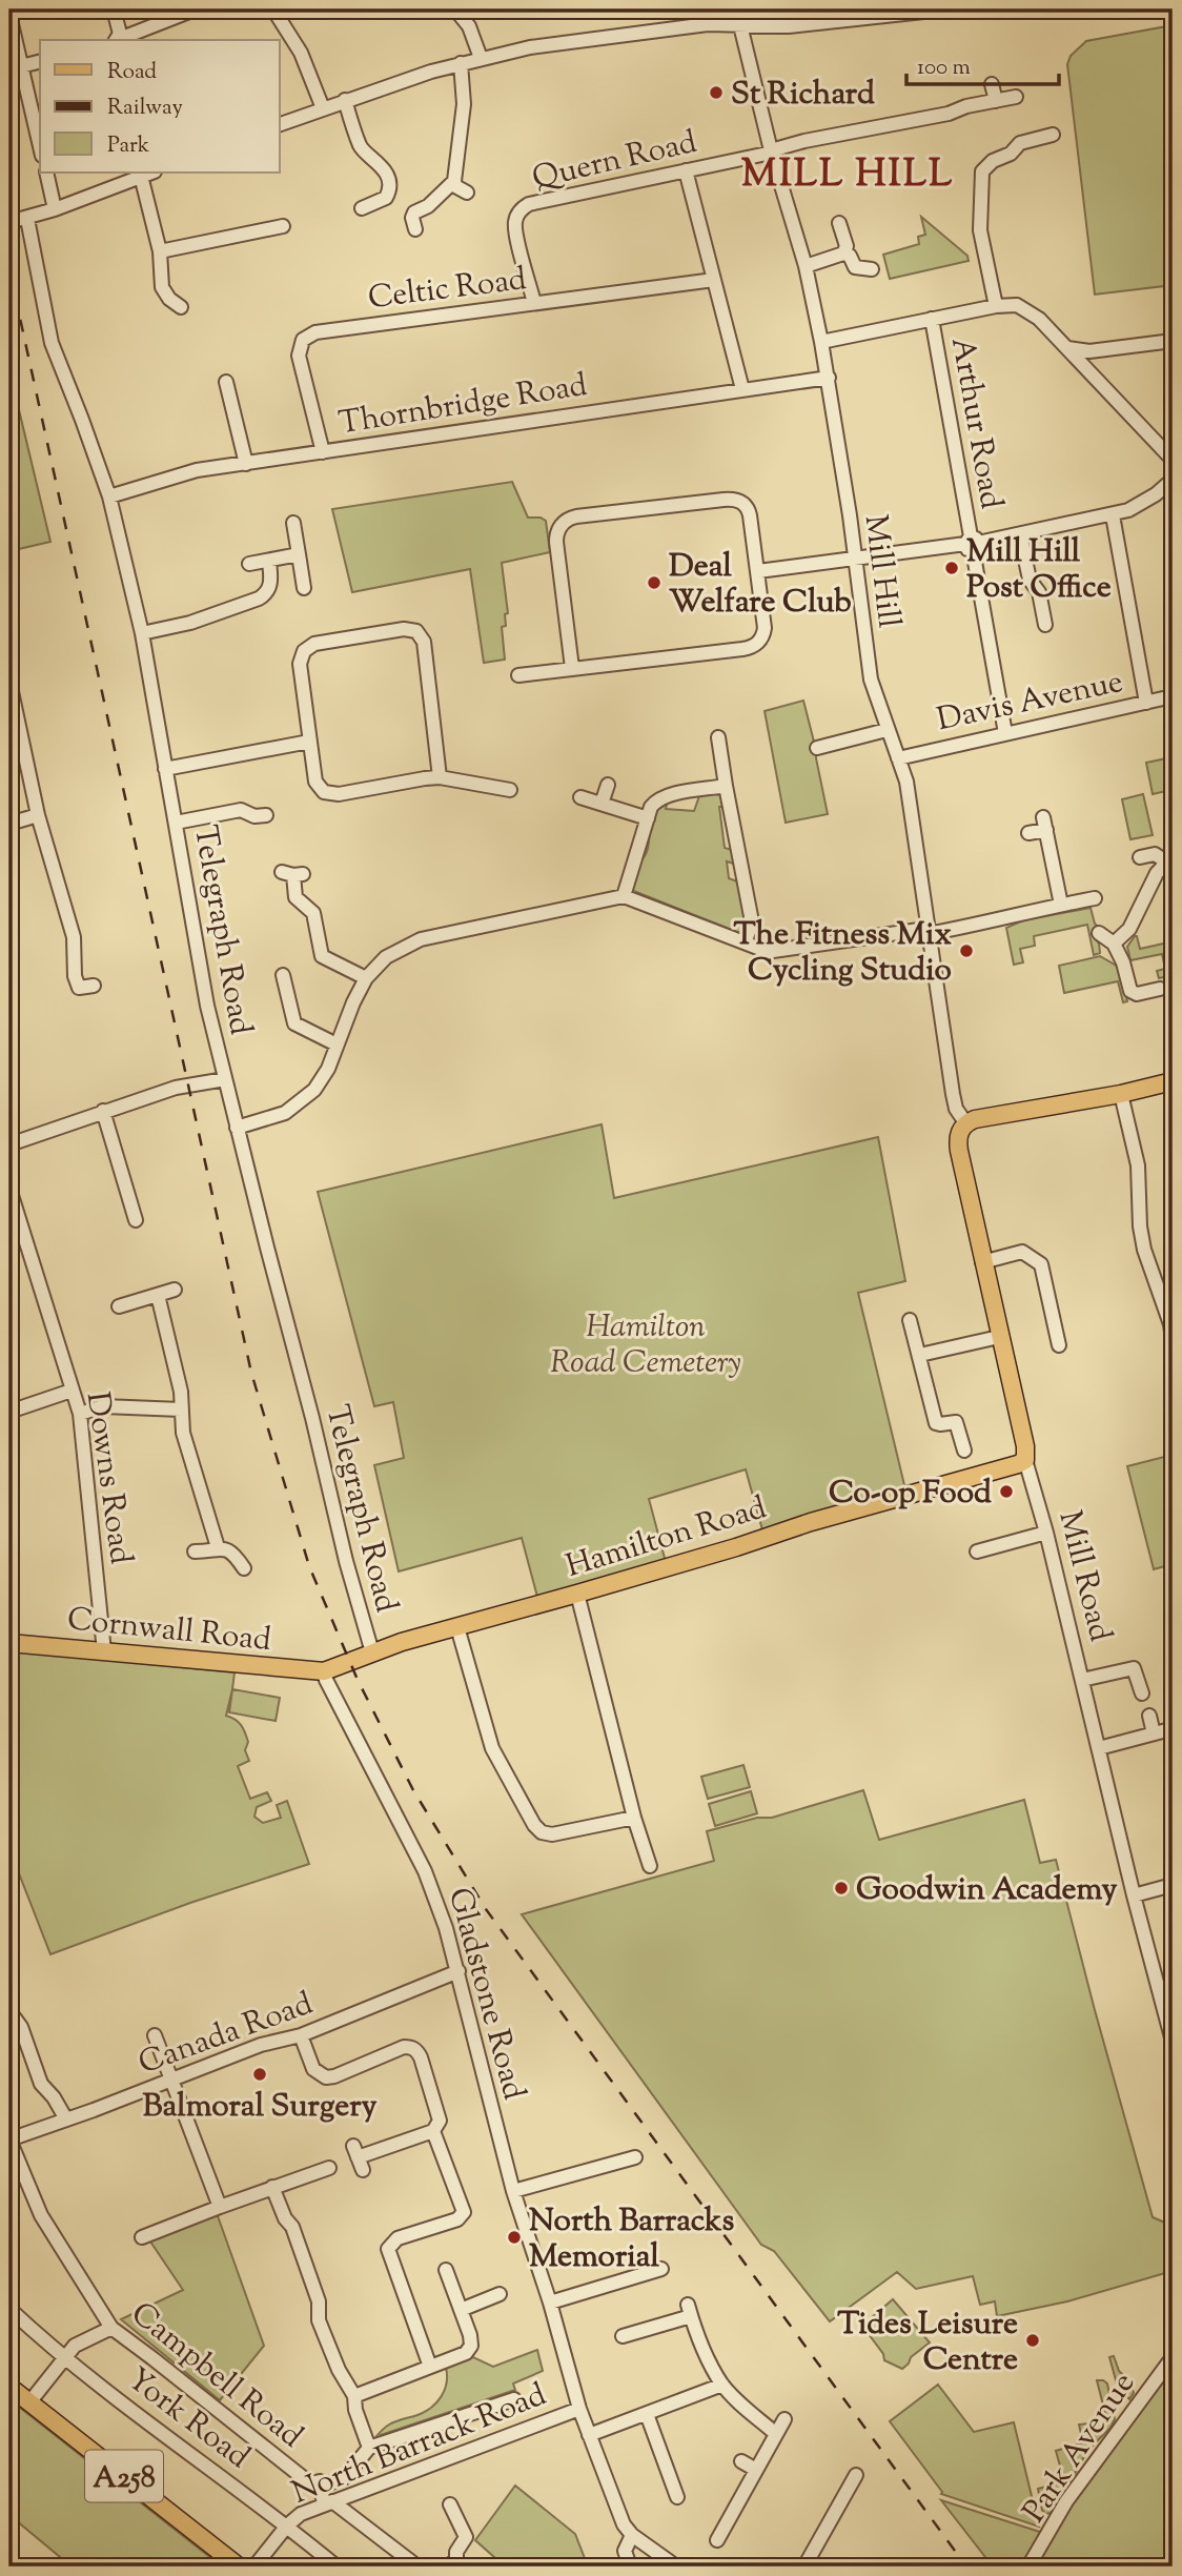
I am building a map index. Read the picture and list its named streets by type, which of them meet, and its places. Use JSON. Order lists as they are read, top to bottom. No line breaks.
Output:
{"streets":{"main road":["Hamilton Road","Mill Road","Cornwall Road","A258"],"street":["Quern Road","Celtic Road","Thornbridge Road","Arthur Road","Mill Hill","Davis Avenue","Telegraph Road","Downs Road","Gladstone Road","Canada Road","Campbell Road","York Road","North Barrack Road","Park Avenue"]},"crossings":[["Quern Road","Celtic Road"],["Quern Road","Mill Hill"],["Celtic Road","Thornbridge Road"],["Thornbridge Road","Mill Hill"],["Thornbridge Road","Telegraph Road"],["Arthur Road","Davis Avenue"],["Mill Hill","Davis Avenue"],["Mill Hill","Mill Road"],["Telegraph Road","Hamilton Road"],["Downs Road","Cornwall Road"],["Hamilton Road","Mill Road"],["Hamilton Road","Cornwall Road"],["Hamilton Road","Gladstone Road"],["Cornwall Road","Gladstone Road"],["Gladstone Road","Canada Road"],["Gladstone Road","North Barrack Road"],["Canada Road","Campbell Road"],["York Road","North Barrack Road"]],"districts":["MILL HILL"],"parks":["Hamilton Road Cemetery"],"places":["St Richard","Mill Hill Post Office","Deal Welfare Club","The Fitness Mix Cycling Studio","Co-op Food","Goodwin Academy","Balmoral Surgery","North Barracks Memorial","Tides Leisure Centre"],"legend":["Road","Railway","Park"],"scale_bar":"100 m"}
